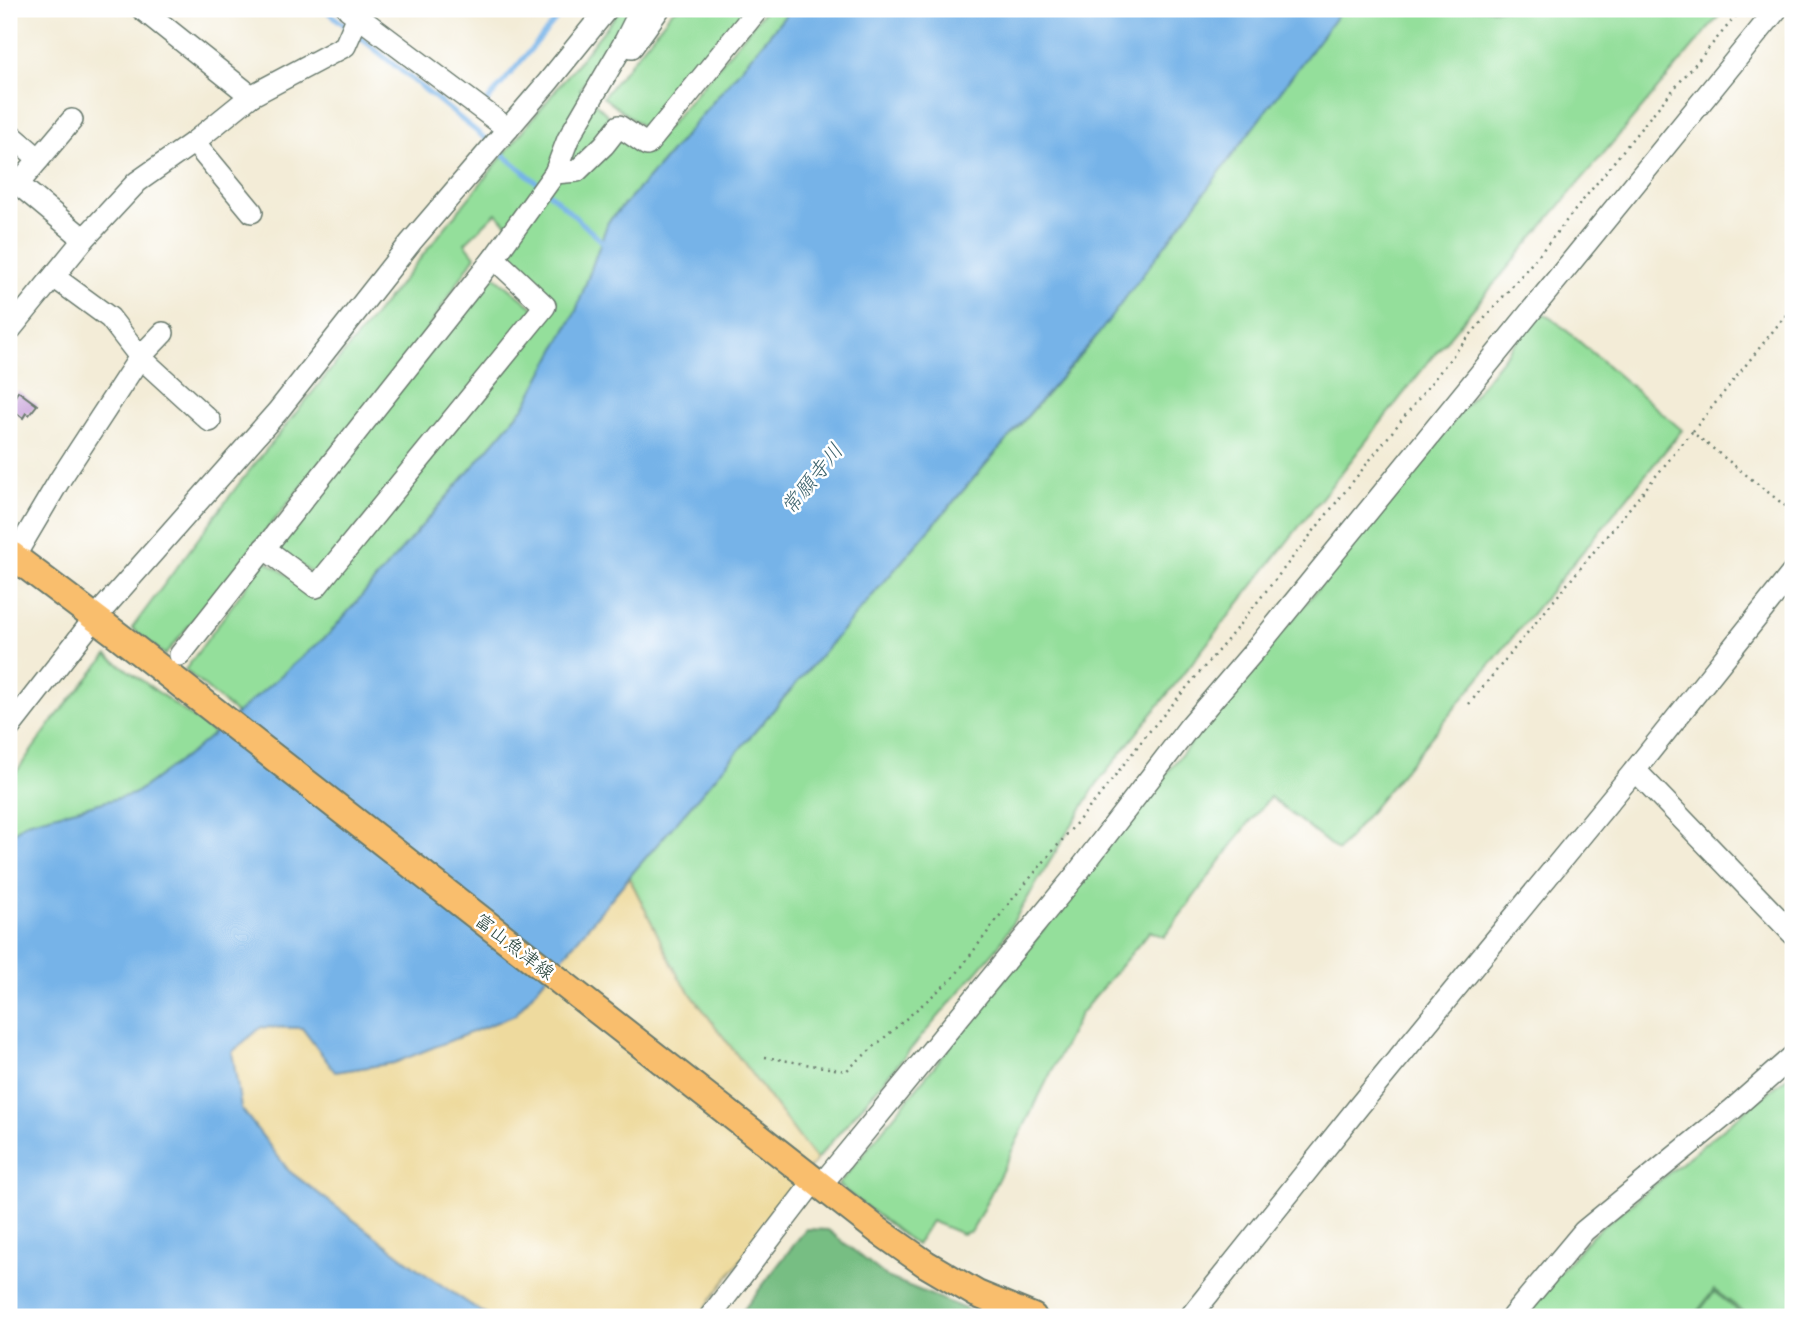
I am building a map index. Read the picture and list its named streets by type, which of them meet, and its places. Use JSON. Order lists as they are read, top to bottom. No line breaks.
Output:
{"streets":{"main road":["富山魚津線"]},"water":["常願寺川"]}
